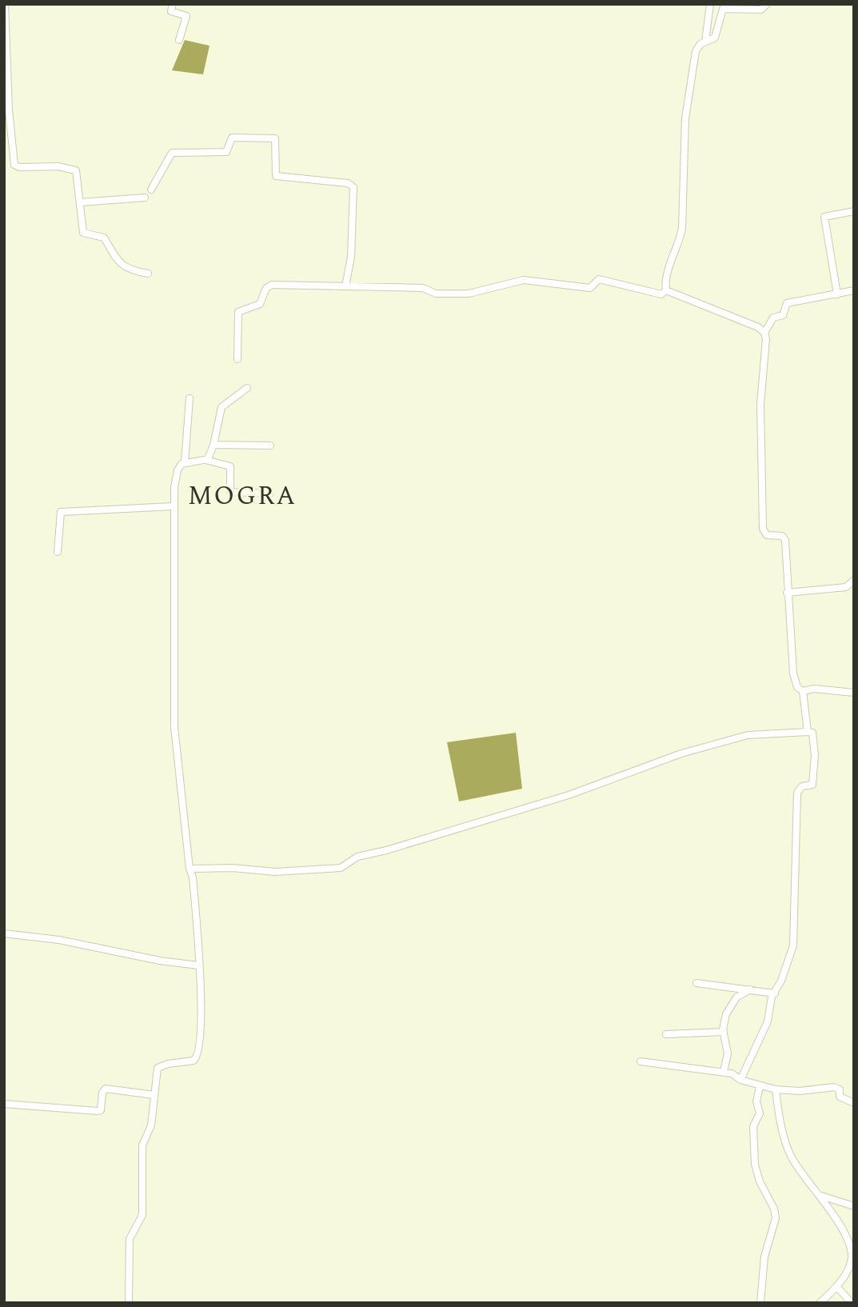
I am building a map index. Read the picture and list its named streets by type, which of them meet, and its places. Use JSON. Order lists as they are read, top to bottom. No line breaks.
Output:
{"districts":["MOGRA"]}
